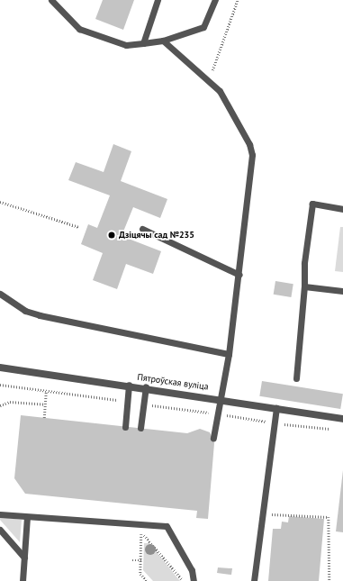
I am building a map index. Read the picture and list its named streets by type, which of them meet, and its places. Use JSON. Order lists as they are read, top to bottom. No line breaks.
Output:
{"streets":{"street":["Пятроўская вуліца"]},"places":["Дзіцячы сад №235"]}
